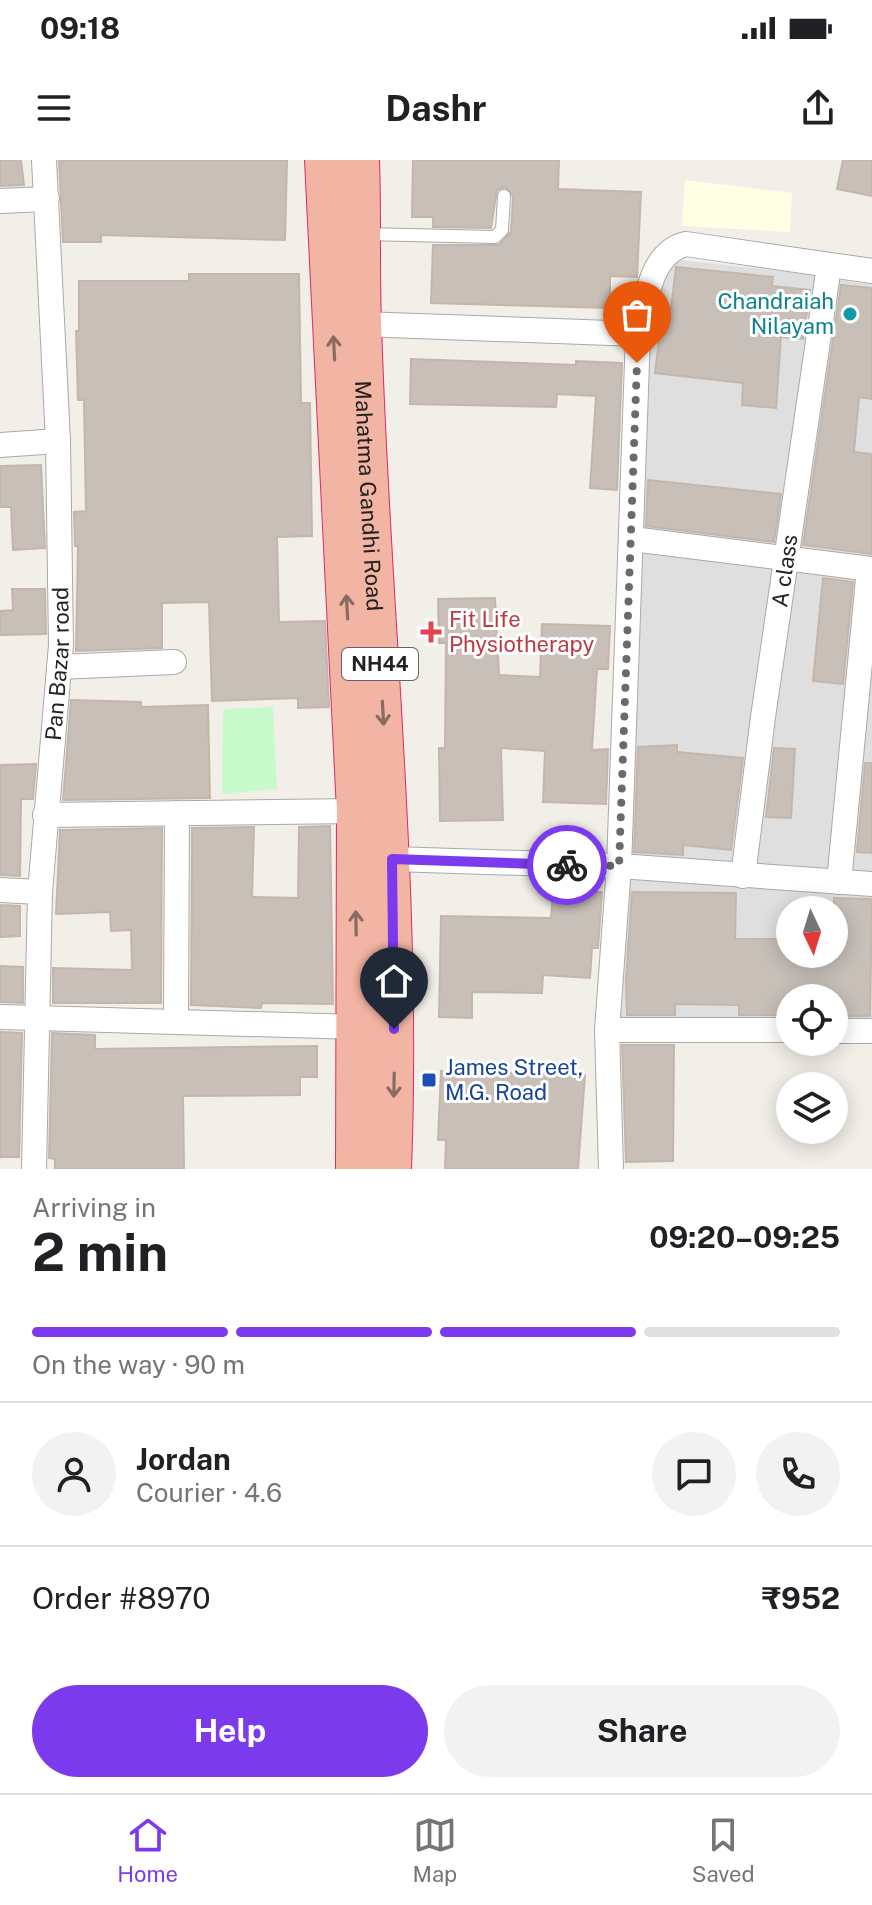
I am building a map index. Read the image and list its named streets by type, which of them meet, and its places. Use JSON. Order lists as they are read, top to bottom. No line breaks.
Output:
{"streets":{"highway":["Mahatma Gandhi Road","NH44"],"street":["A class","Pan Bazar road"]},"places":{"other":["Chandraiah Nilayam"],"health":["Fit Life Physiotherapy"],"transit":["James Street, M.G. Road"]},"north":"bottom","page":{"status":"09:18","header":"Dashr","heading":["2 min","Arriving in","09:20–09:25"],"panel":["Jordan","Courier · 4.6","Order #8970","₹952"],"bar":"On the way · 90 m","buttons":["Help","Share"],"tabs":["Home","Map","Saved"]}}
